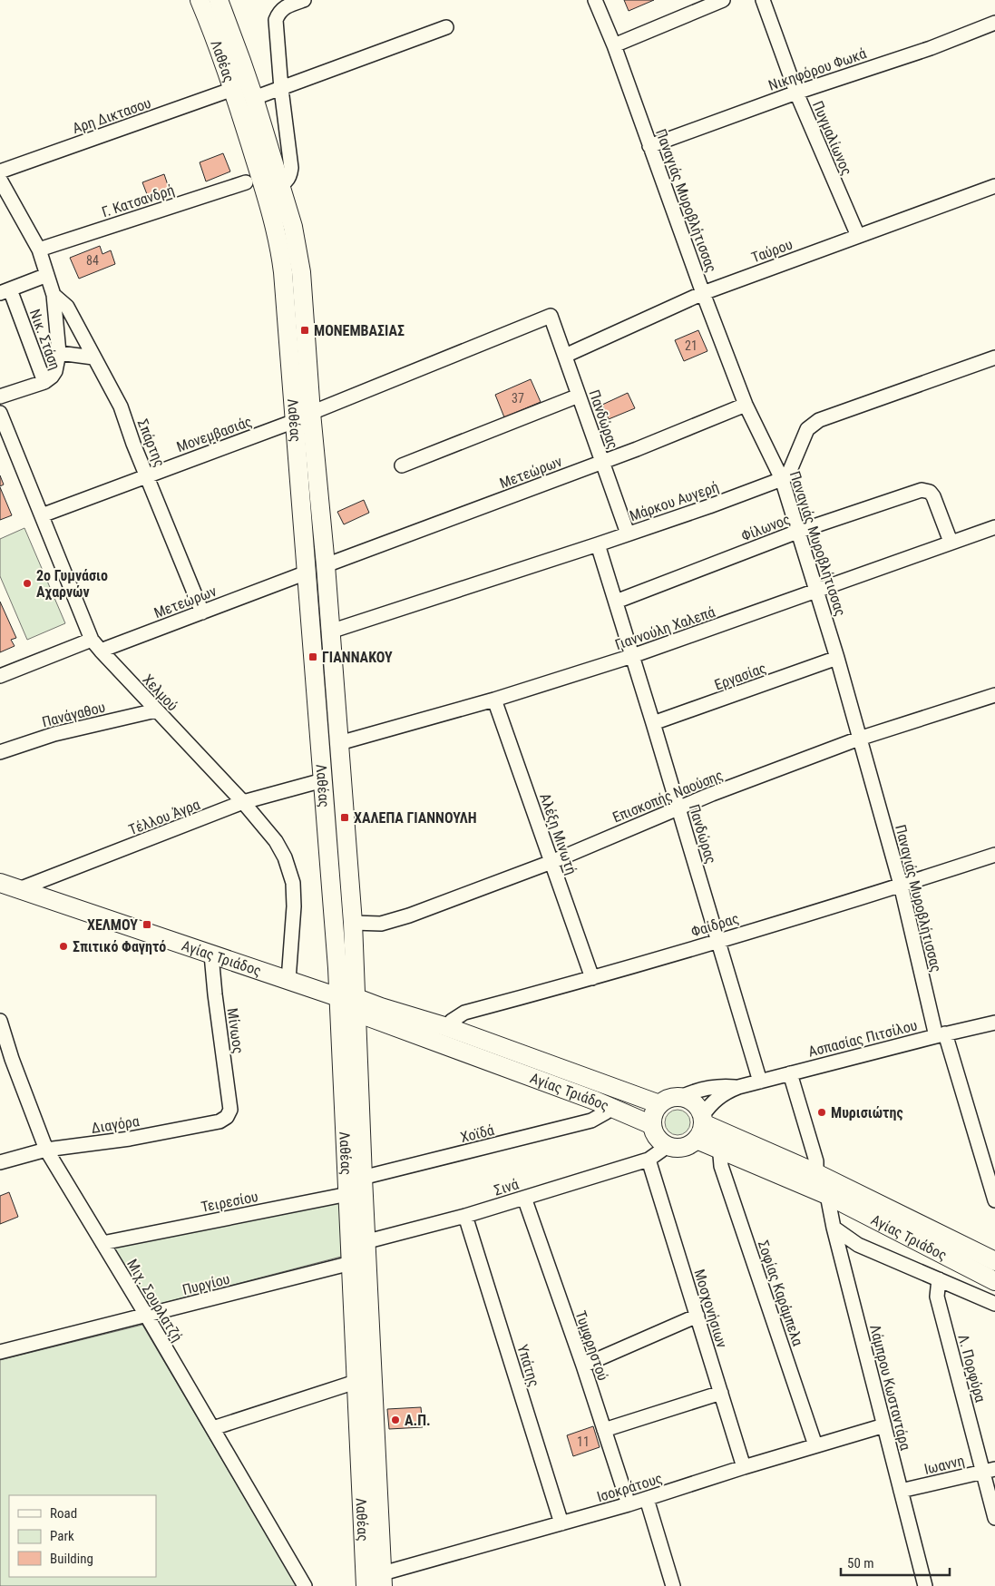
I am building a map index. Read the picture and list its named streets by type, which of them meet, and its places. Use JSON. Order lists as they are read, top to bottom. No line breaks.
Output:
{"streets":{"street":["Λαθέας","Νικηφόρου Φωκά","Αρη Δικτασου","Πυγμαλίωνος","Γ. Κατσανδρή","Παναγιάς Μυροβλήτισσας","Ταύρου","Νικ. Στάση","Πανδώρας","Μονεμβασιάς","Σπάρτης","Μετεώρων","Μάρκου Αυγερή","Φίλωνος","Γιαννούλη Χαλεπά","Εργασίας","Χελμού","Πανάγαθου","Επισκοπής Ναούσης","Τέλλου Άγρα","Αλέξη Μινωτή","Φαίδρας","Αγίας Τριάδος","Μίνωος","Ασπασίας Πιτσίλου","Διαγόρα","Χοϊδά","Σινά","Τειρεσίου","Πυργίου","Σοφίας Καράμπελα","Μιχ. Σουρλατζή","Μοσχονήσιων","Τυμφρηστού","Υπάτης","Λ. Πορφύρα","Λάμπρου Κωσταντάρα","Ιωαννη","Ισοκράτους"]},"crossings":[["Λαθέας","Αρη Δικτασου"],["Λαθέας","Μονεμβασιάς"],["Λαθέας","Μετεώρων"],["Λαθέας","Μάρκου Αυγερή"],["Λαθέας","Γιαννούλη Χαλεπά"],["Λαθέας","Επισκοπής Ναούσης"],["Λαθέας","Τέλλου Άγρα"],["Λαθέας","Αγίας Τριάδος"],["Λαθέας","Χοϊδά"],["Λαθέας","Σινά"],["Λαθέας","Τειρεσίου"],["Λαθέας","Πυργίου"],["Λαθέας","Ισοκράτους"],["Νικηφόρου Φωκά","Πυγμαλίωνος"],["Νικηφόρου Φωκά","Παναγιάς Μυροβλήτισσας"],["Πυγμαλίωνος","Ταύρου"],["Παναγιάς Μυροβλήτισσας","Ταύρου"],["Παναγιάς Μυροβλήτισσας","Μετεώρων"],["Παναγιάς Μυροβλήτισσας","Μάρκου Αυγερή"],["Παναγιάς Μυροβλήτισσας","Φίλωνος"],["Παναγιάς Μυροβλήτισσας","Γιαννούλη Χαλεπά"],["Παναγιάς Μυροβλήτισσας","Εργασίας"],["Παναγιάς Μυροβλήτισσας","Επισκοπής Ναούσης"],["Παναγιάς Μυροβλήτισσας","Φαίδρας"],["Παναγιάς Μυροβλήτισσας","Ασπασίας Πιτσίλου"],["Ταύρου","Πανδώρας"],["Πανδώρας","Μονεμβασιάς"],["Πανδώρας","Μετεώρων"],["Πανδώρας","Μάρκου Αυγερή"],["Πανδώρας","Φίλωνος"],["Πανδώρας","Γιαννούλη Χαλεπά"],["Πανδώρας","Εργασίας"],["Πανδώρας","Επισκοπής Ναούσης"],["Πανδώρας","Φαίδρας"],["Πανδώρας","Ασπασίας Πιτσίλου"],["Μονεμβασιάς","Σπάρτης"],["Μονεμβασιάς","Χελμού"],["Σπάρτης","Μετεώρων"],["Μετεώρων","Χελμού"],["Φίλωνος","Γιαννούλη Χαλεπά"],["Γιαννούλη Χαλεπά","Αλέξη Μινωτή"],["Χελμού","Πανάγαθου"],["Χελμού","Τέλλου Άγρα"],["Χελμού","Αγίας Τριάδος"],["Επισκοπής Ναούσης","Αλέξη Μινωτή"],["Τέλλου Άγρα","Αγίας Τριάδος"],["Αλέξη Μινωτή","Φαίδρας"],["Φαίδρας","Αγίας Τριάδος"],["Αγίας Τριάδος","Μίνωος"],["Αγίας Τριάδος","Ασπασίας Πιτσίλου"],["Αγίας Τριάδος","Χοϊδά"],["Αγίας Τριάδος","Σινά"],["Αγίας Τριάδος","Σοφίας Καράμπελα"],["Αγίας Τριάδος","Λ. Πορφύρα"],["Αγίας Τριάδος","Λάμπρου Κωσταντάρα"],["Μίνωος","Διαγόρα"],["Ασπασίας Πιτσίλου","Σινά"],["Διαγόρα","Μιχ. Σουρλατζή"],["Χοϊδά","Τειρεσίου"],["Σινά","Πυργίου"],["Σινά","Μοσχονήσιων"],["Σινά","Τυμφρηστού"],["Σινά","Υπάτης"],["Τειρεσίου","Μιχ. Σουρλατζή"],["Πυργίου","Μιχ. Σουρλατζή"],["Σοφίας Καράμπελα","Ισοκράτους"],["Μοσχονήσιων","Ισοκράτους"],["Τυμφρηστού","Ισοκράτους"],["Υπάτης","Ισοκράτους"],["Λ. Πορφύρα","Ιωαννη"],["Λάμπρου Κωσταντάρα","Ιωαννη"],["Λάμπρου Κωσταντάρα","Ισοκράτους"]],"places":{"transit":["ΜΟΝΕΜΒΑΣΙΑΣ","ΓΙΑΝΝΑΚΟΥ","ΧΑΛΕΠΑ ΓΙΑΝΝΟΥΛΗ","ΧΕΛΜΟΥ"],"other":["2ο Γυμνάσιο Αχαρνών","Σπιτικό Φαγητό","Μυρισιώτης","Α.Π."]},"house_numbers":["84","21","37","11"],"legend":["Road","Park","Building"],"scale_bar":"50 m"}
